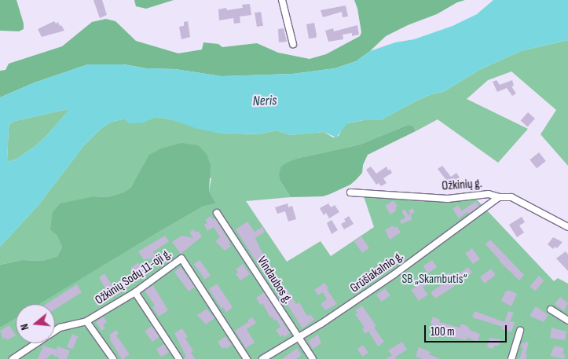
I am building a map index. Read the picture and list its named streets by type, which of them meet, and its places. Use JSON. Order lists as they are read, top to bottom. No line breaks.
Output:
{"streets":{"street":["Ožkinių g.","Grūšiakalnio g.","Ožkinių Sodų 11-oji g.","Vindaubos g."]},"crossings":[["Ožkinių g.","Grūšiakalnio g."],["Grūšiakalnio g.","Vindaubos g."]],"water":["Neris"],"parks":["SB „Skambutis“"],"scale_bar":"100 m","north":"left"}
